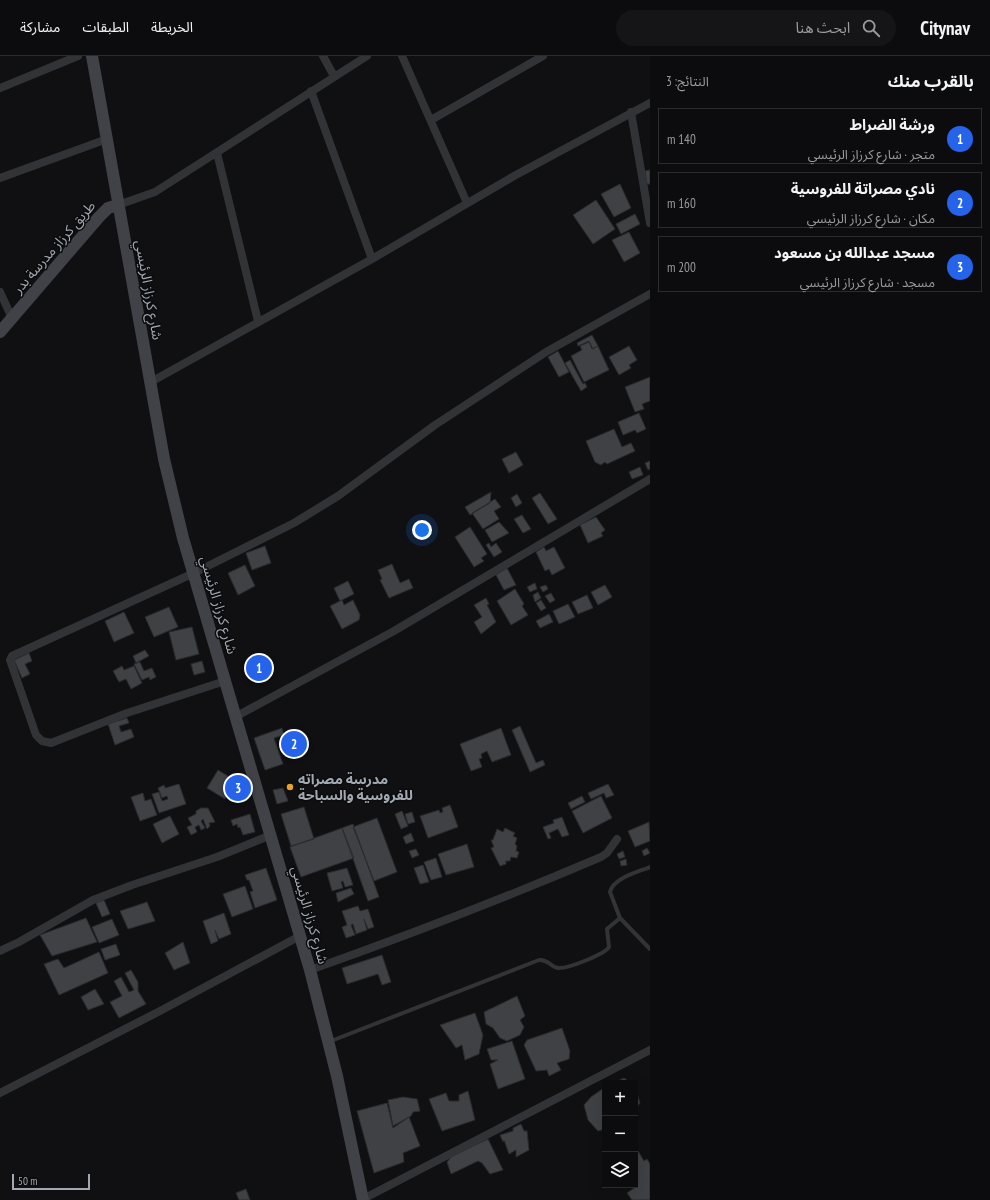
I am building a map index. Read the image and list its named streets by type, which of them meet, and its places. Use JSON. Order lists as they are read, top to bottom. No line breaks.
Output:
{"streets":{"street":["طريق كرزاز مدرسة بدر","شارع كرزاز الرئيسي"]},"crossings":[["طريق كرزاز مدرسة بدر","شارع كرزاز الرئيسي"]],"places":["مدرسة مصراته للفروسية والسباحة"],"scale_bar":"50 m","page":{"header":"Citynav","search":"ابحث هنا","nav":["الخريطة","الطبقات","مشاركة"],"heading":["بالقرب منك","النتائج: 3"],"list":[{"mark":"1","name":"ورشة الضراط","note":"متجر · شارع كرزاز الرئيسي","value":"140 m"},{"mark":"2","name":"نادي مصراتة للفروسية","note":"مكان · شارع كرزاز الرئيسي","value":"160 m"},{"mark":"3","name":"مسجد عبدالله بن مسعود","note":"مسجد · شارع كرزاز الرئيسي","value":"200 m"}],"pins":["1","2","3"],"map_buttons":["+","−"],"scale":"50 m"}}
